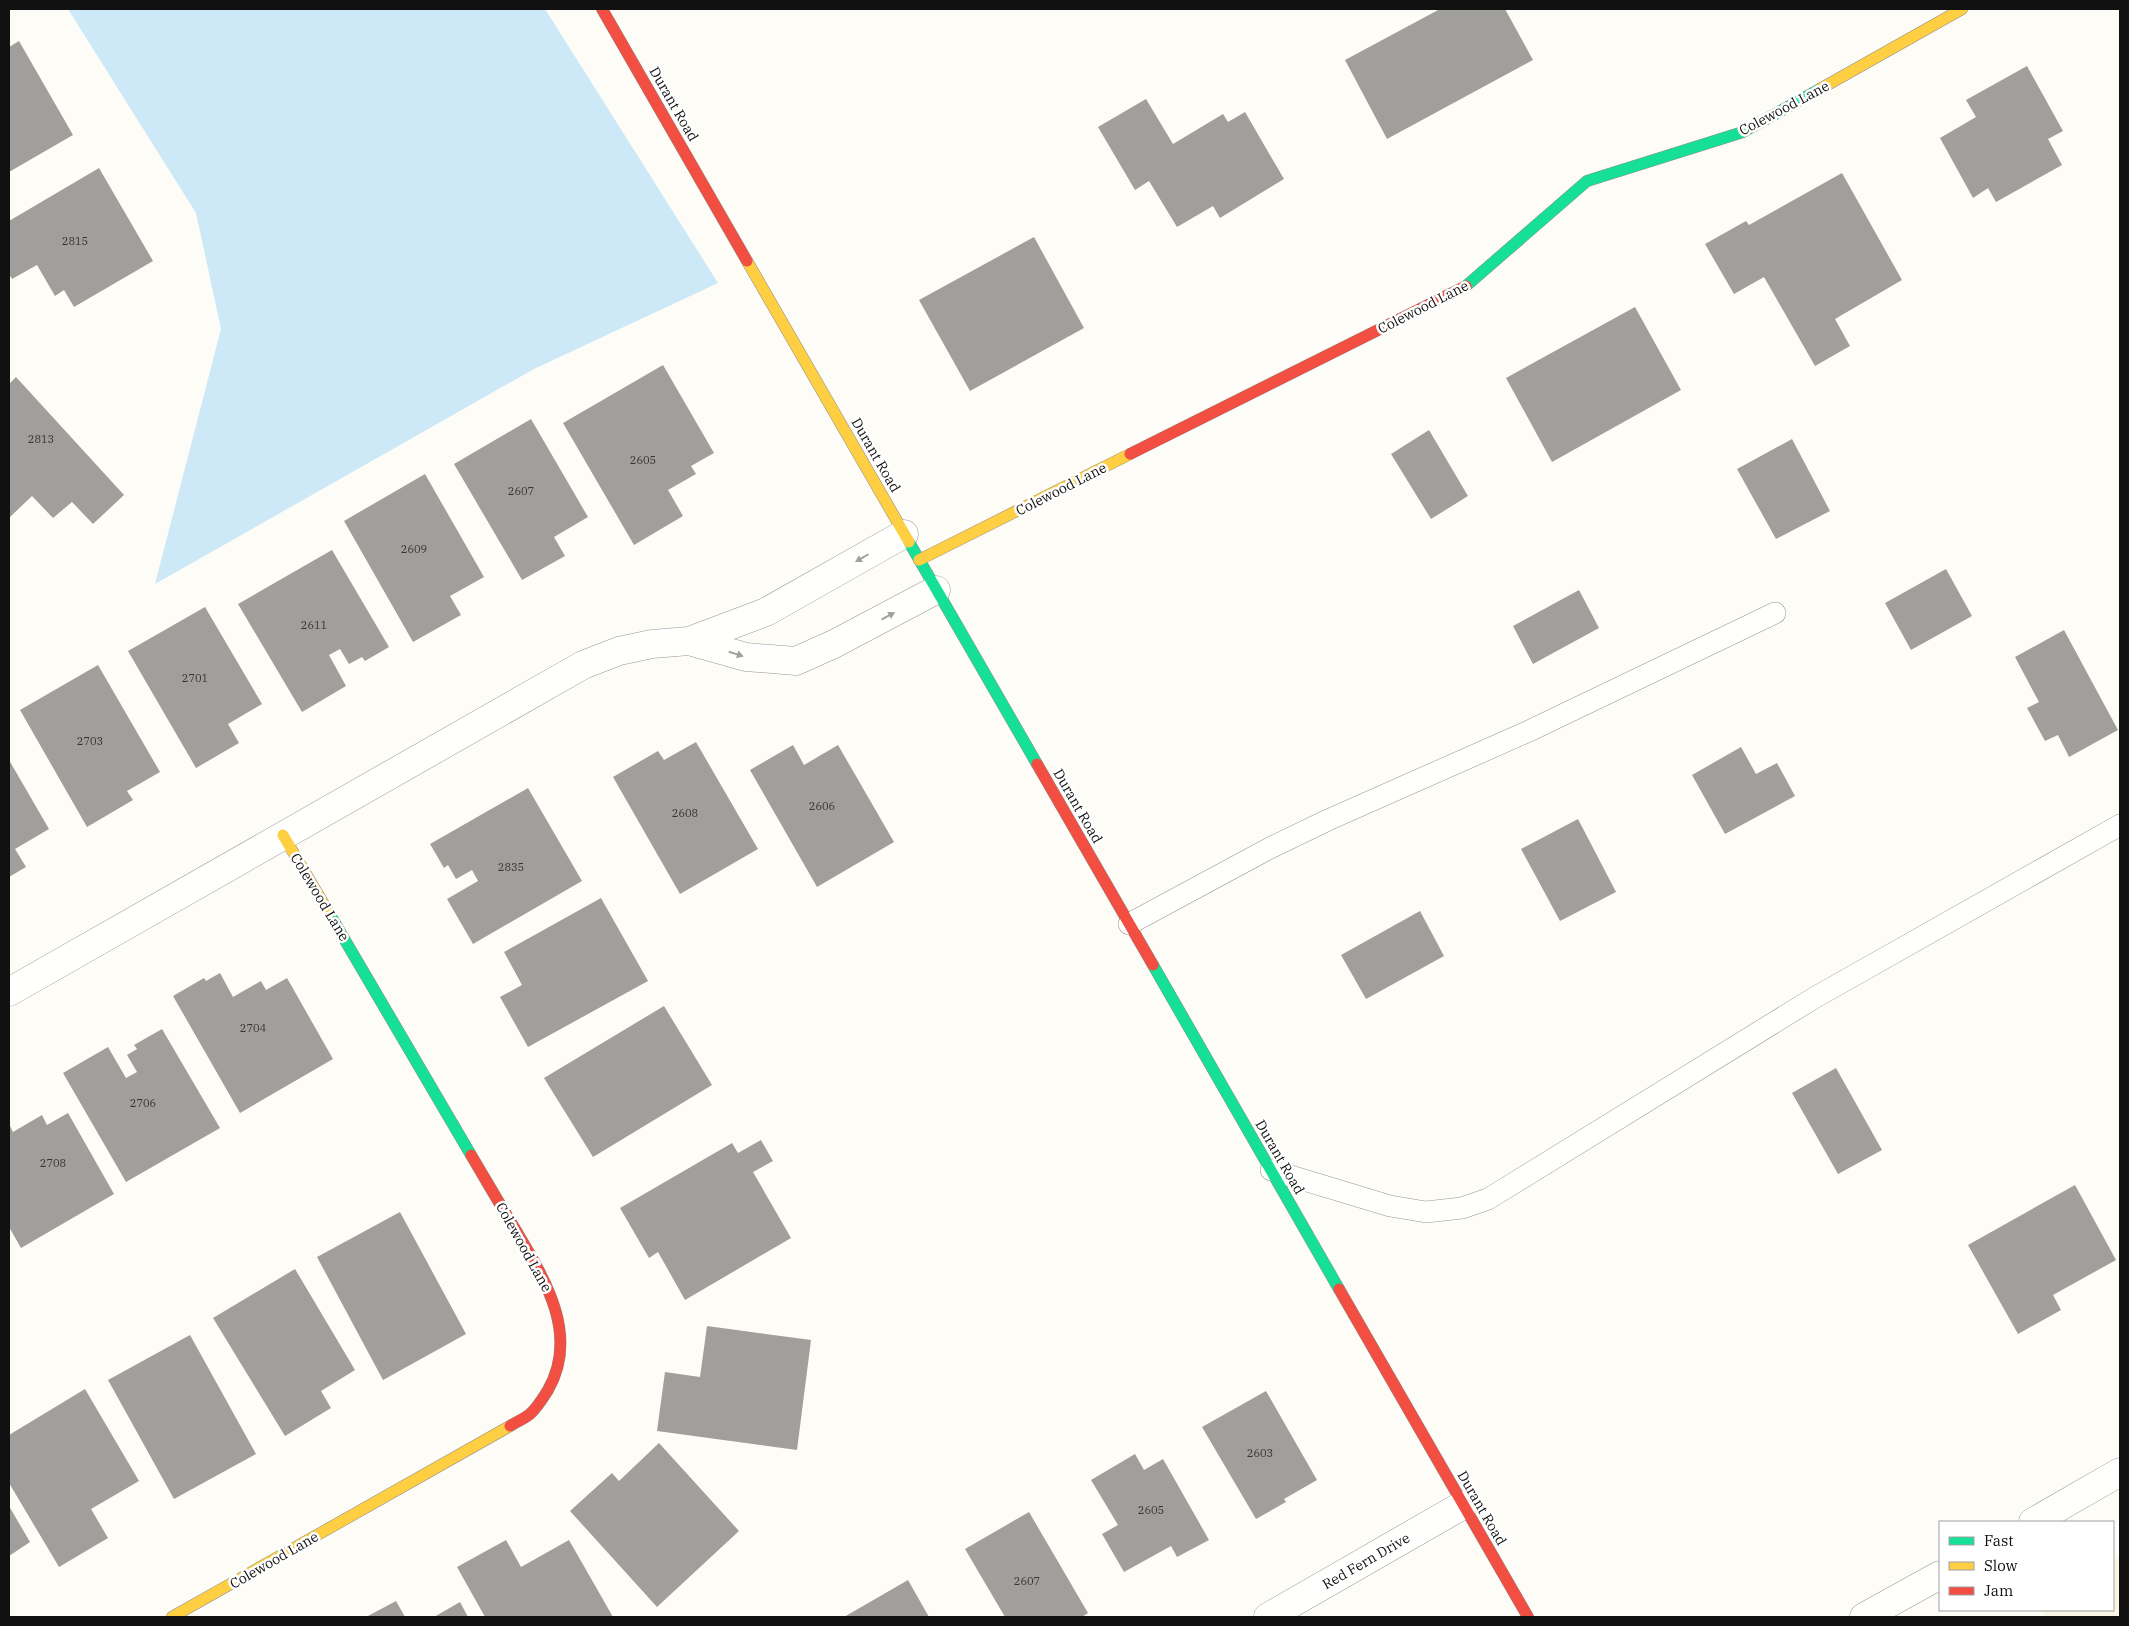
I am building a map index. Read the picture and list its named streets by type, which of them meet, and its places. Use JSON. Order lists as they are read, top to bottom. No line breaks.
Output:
{"streets":{"street":["Durant Road","Colewood Lane","Red Fern Drive"]},"crossings":[["Durant Road","Colewood Lane"],["Durant Road","Red Fern Drive"]],"house_numbers":["2815","2813","2605","2607","2609","2611","2701","2703","2606","2608","2835","2704","2706","2708","2603","2605","2607"],"legend":["Fast","Slow","Jam"]}
